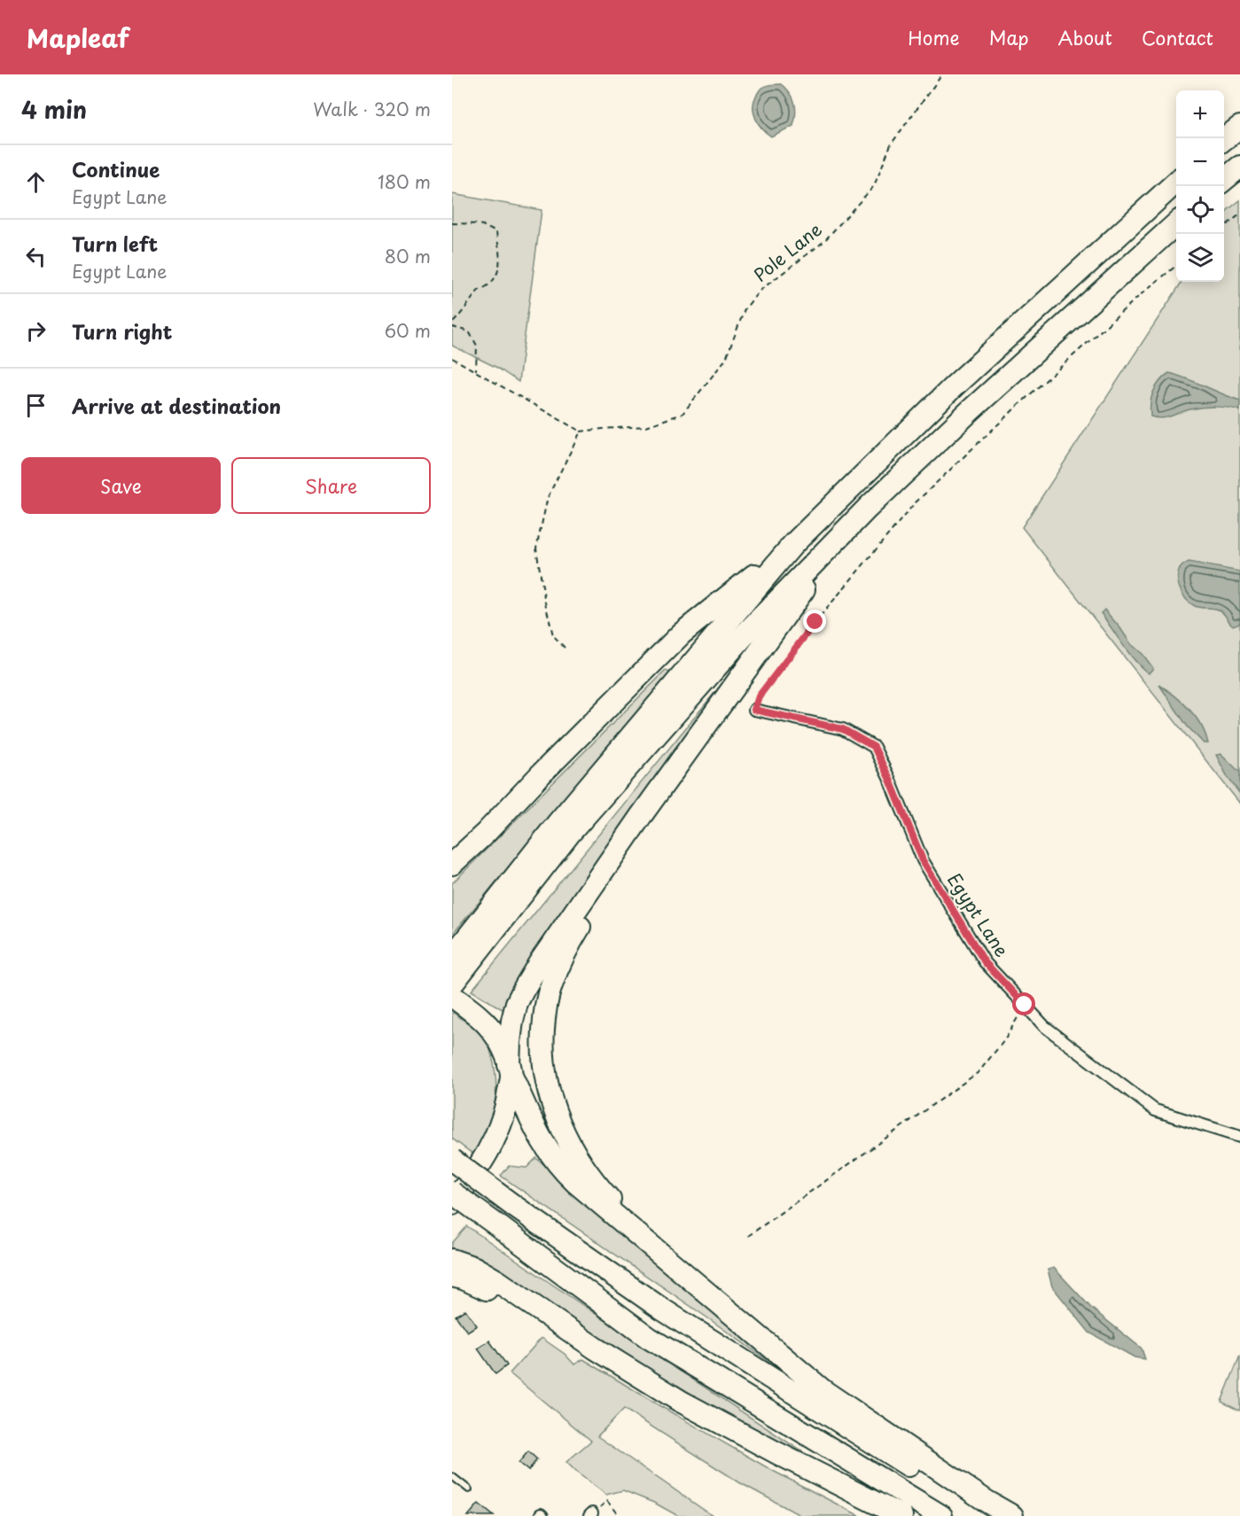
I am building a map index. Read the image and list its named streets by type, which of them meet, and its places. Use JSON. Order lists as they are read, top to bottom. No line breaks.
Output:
{"streets":{"street":["Egypt Lane"],"path":["Pole Lane"]},"page":{"header":"Mapleaf","nav":["Home","Map","About","Contact"],"heading":["4 min","Walk · 320 m"],"map_buttons":["+","−"],"list":[["Continue","Egypt Lane","180 m"],["Turn left","Egypt Lane","80 m"],["Turn right","60 m"],"Arrive at destination"],"buttons":["Save","Share"]}}
